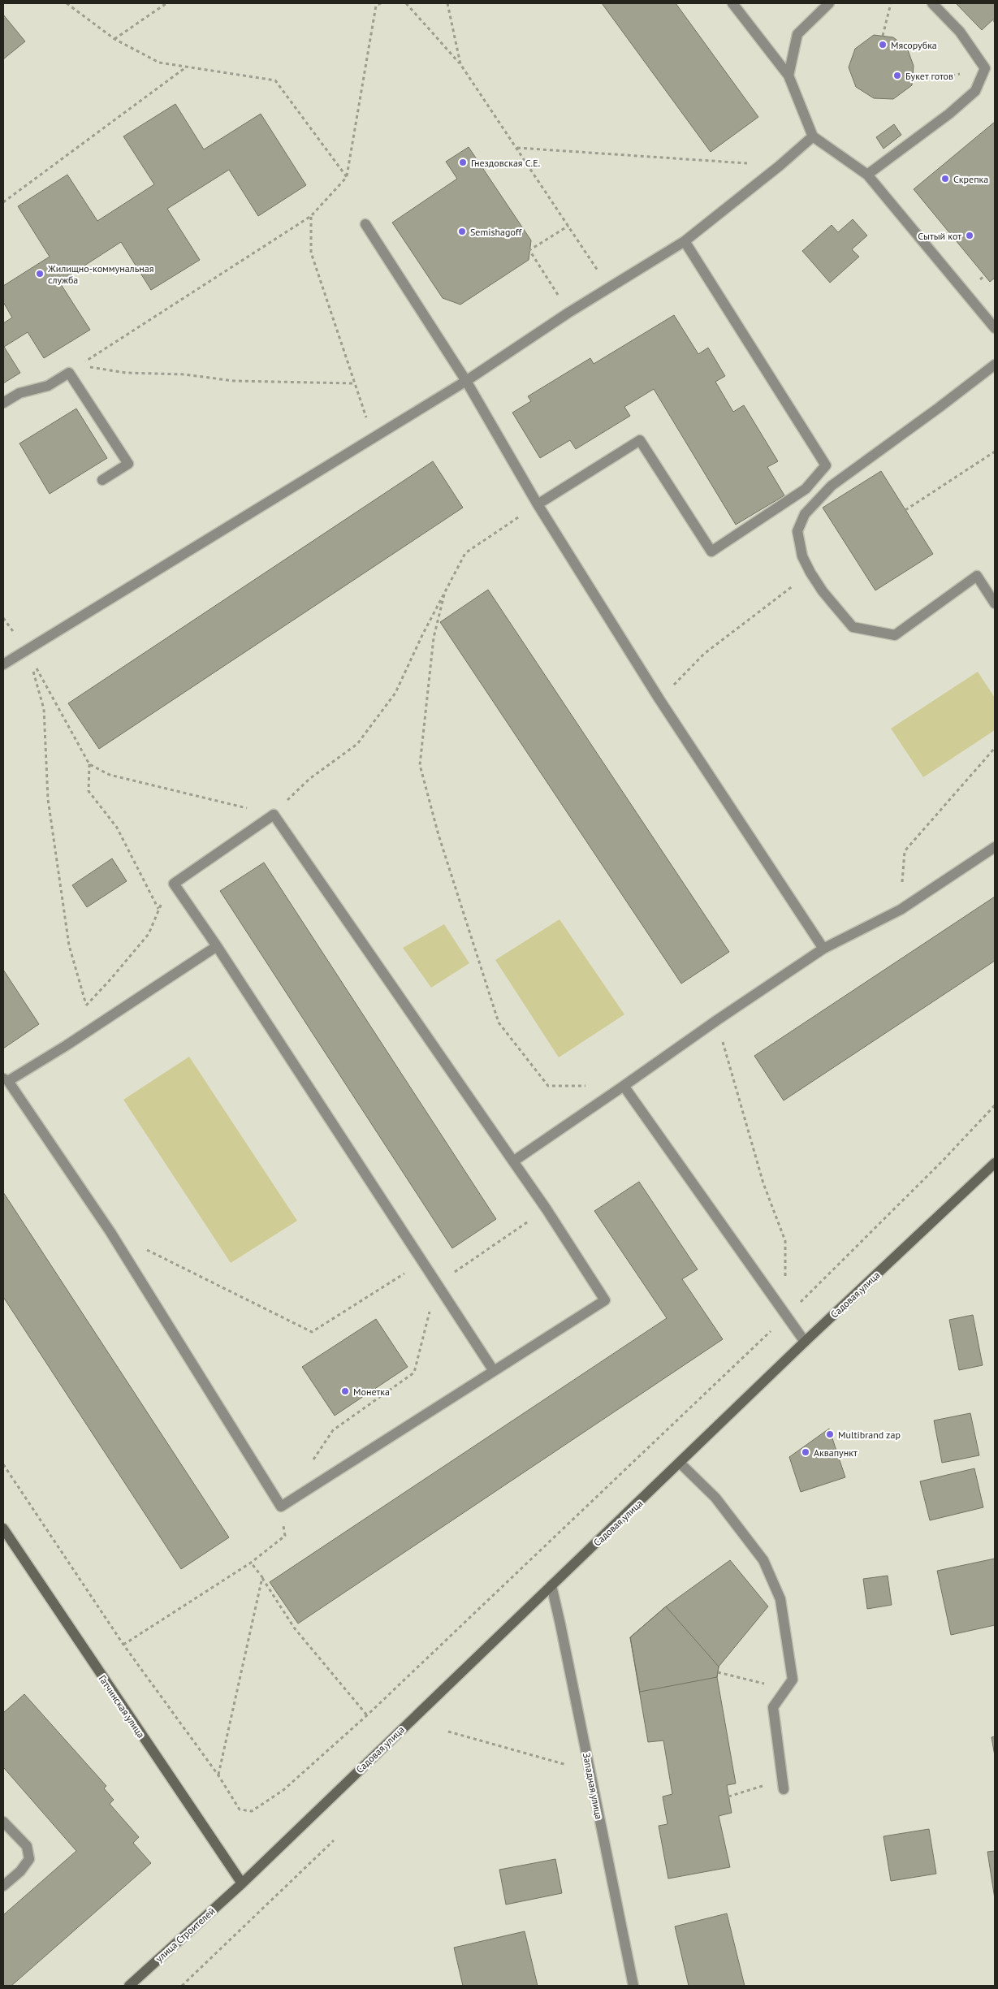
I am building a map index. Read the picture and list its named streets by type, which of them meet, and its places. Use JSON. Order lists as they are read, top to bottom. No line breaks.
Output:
{"streets":{"main road":["Садовая улица","Гатчинская улица","улица Строителей"],"street":["Западная улица"]},"crossings":[["Садовая улица","Гатчинская улица"],["Садовая улица","Западная улица"],["Садовая улица","улица Строителей"],["Гатчинская улица","улица Строителей"]],"places":["Мясорубка","Букет готов","Гнездовская С.Е.","Скрепка","Semishagoff","Сытый кот","Жилищно-коммунальная служба","Монетка","Multibrand zap","Аквапункт"]}
